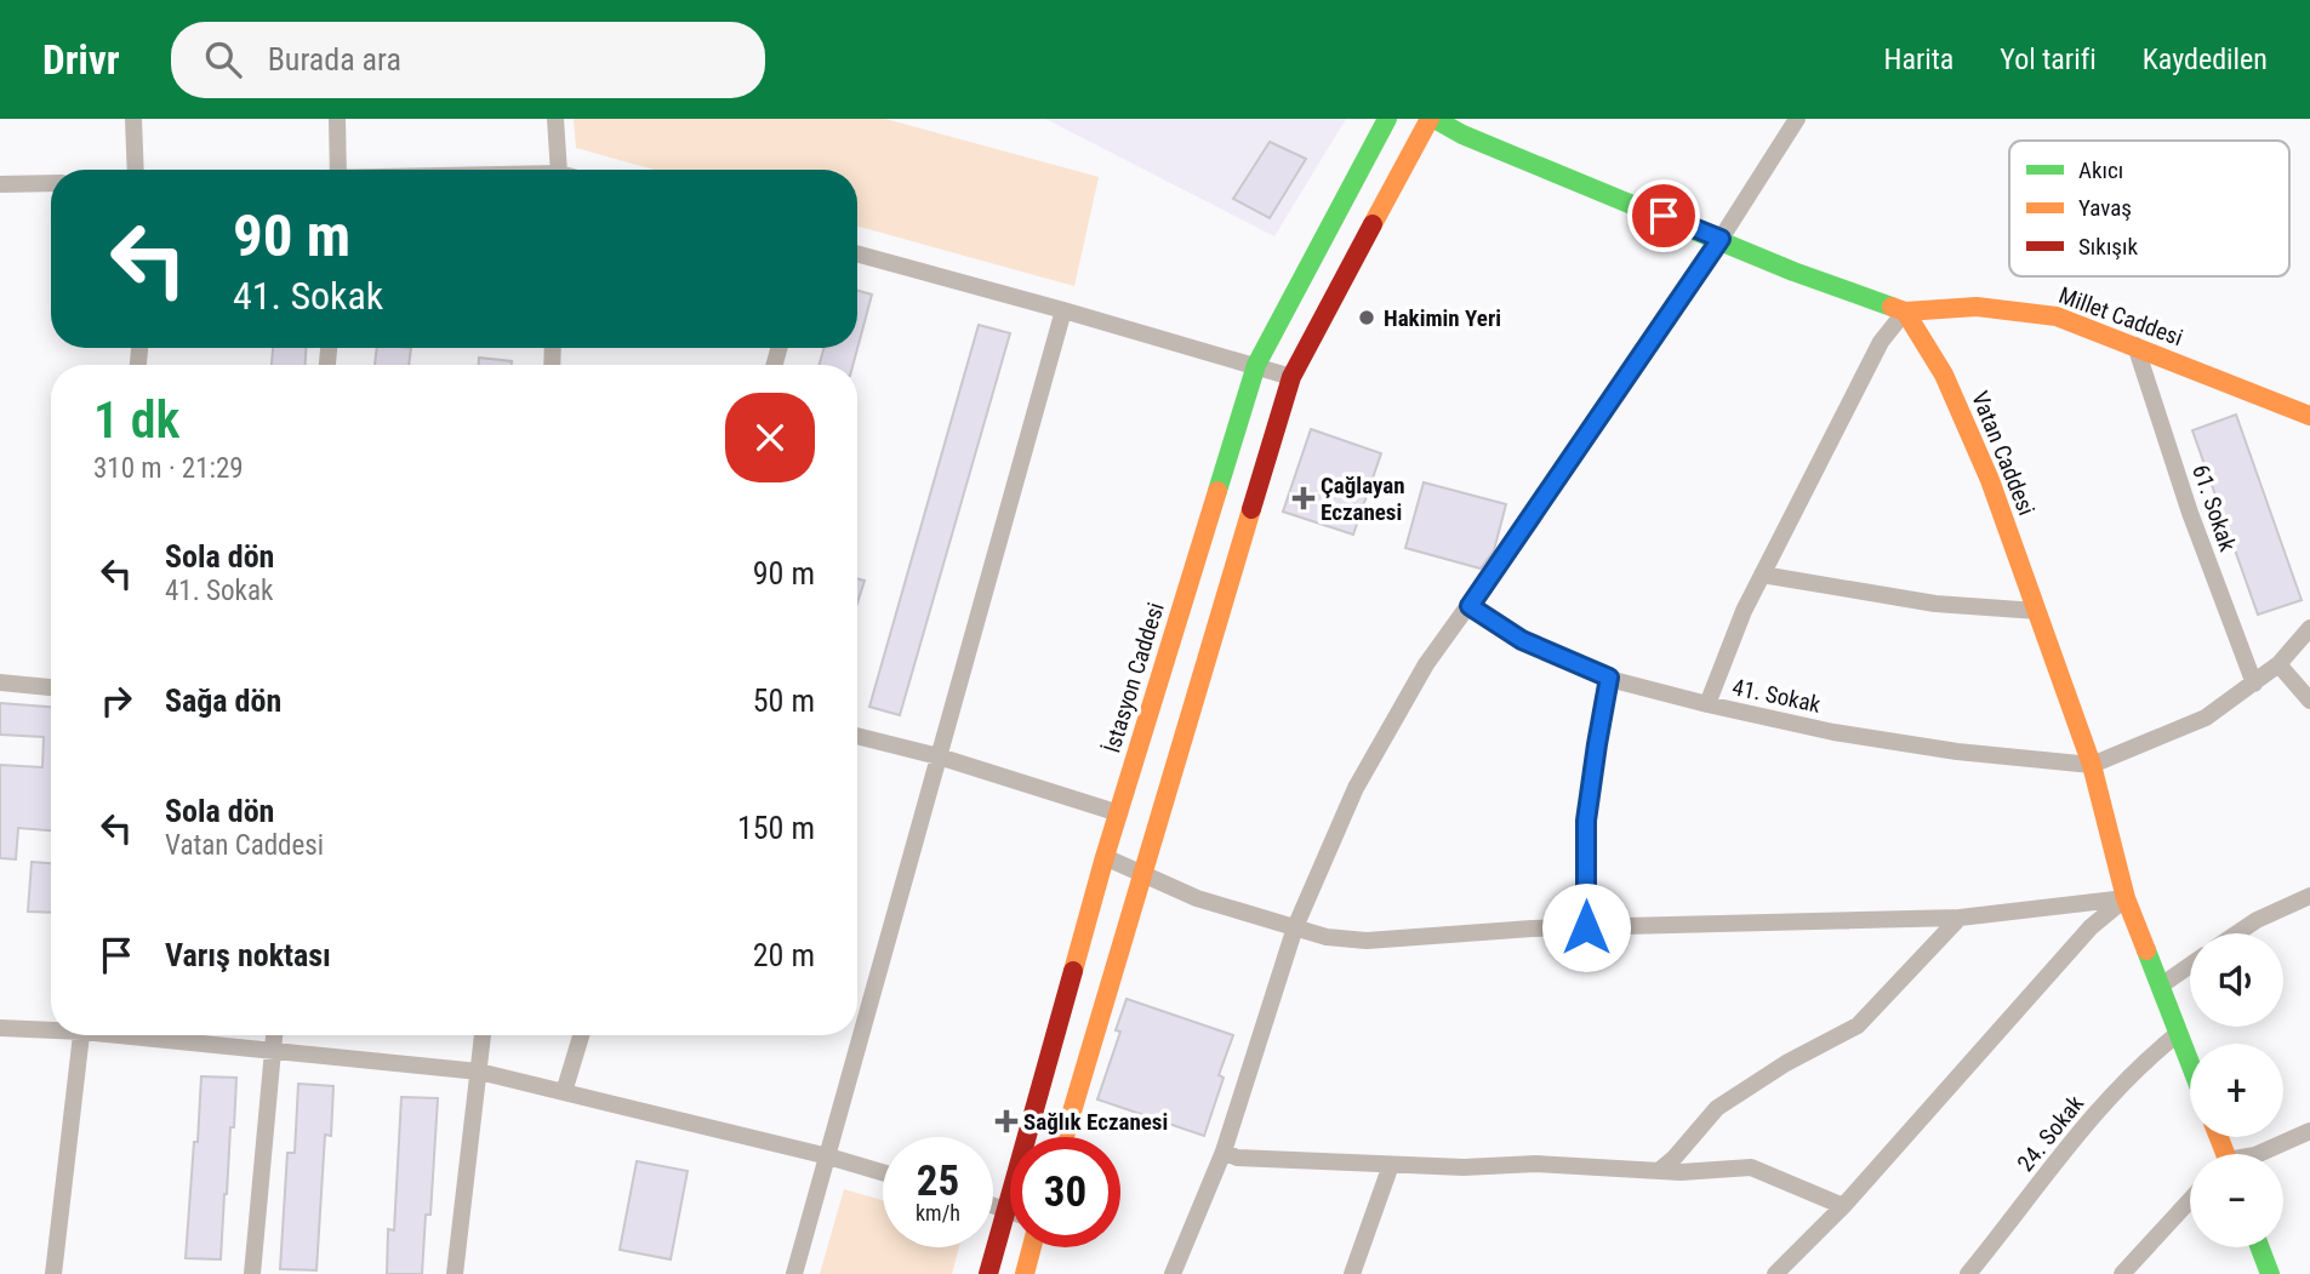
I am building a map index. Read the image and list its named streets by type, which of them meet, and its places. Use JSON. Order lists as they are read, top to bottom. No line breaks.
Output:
{"streets":{"main road":["Millet Caddesi","Vatan Caddesi","İstasyon Caddesi"],"street":["61. Sokak","41. Sokak","24. Sokak"]},"crossings":[["Millet Caddesi","Vatan Caddesi"],["Millet Caddesi","61. Sokak"],["Vatan Caddesi","41. Sokak"],["Vatan Caddesi","24. Sokak"]],"places":{"other":["Hakimin Yeri"],"health":["Çağlayan Eczanesi","Sağlık Eczanesi"]},"legend":["Akıcı","Yavaş","Sıkışık"],"page":{"header":"Drivr","search":"Burada ara","nav":["Harita","Yol tarifi","Kaydedilen"],"turn":["90 m","41. Sokak"],"heading":["1 dk","310 m · 21:29"],"list":[{"name":"Sola dön","note":"41. Sokak","value":"90 m"},{"name":"Sağa dön","value":"50 m"},{"name":"Sola dön","note":"Vatan Caddesi","value":"150 m"},{"name":"Varış noktası","value":"20 m"}],"map_buttons":["+","−"],"speed":"25 km/h","limit":"30"}}
